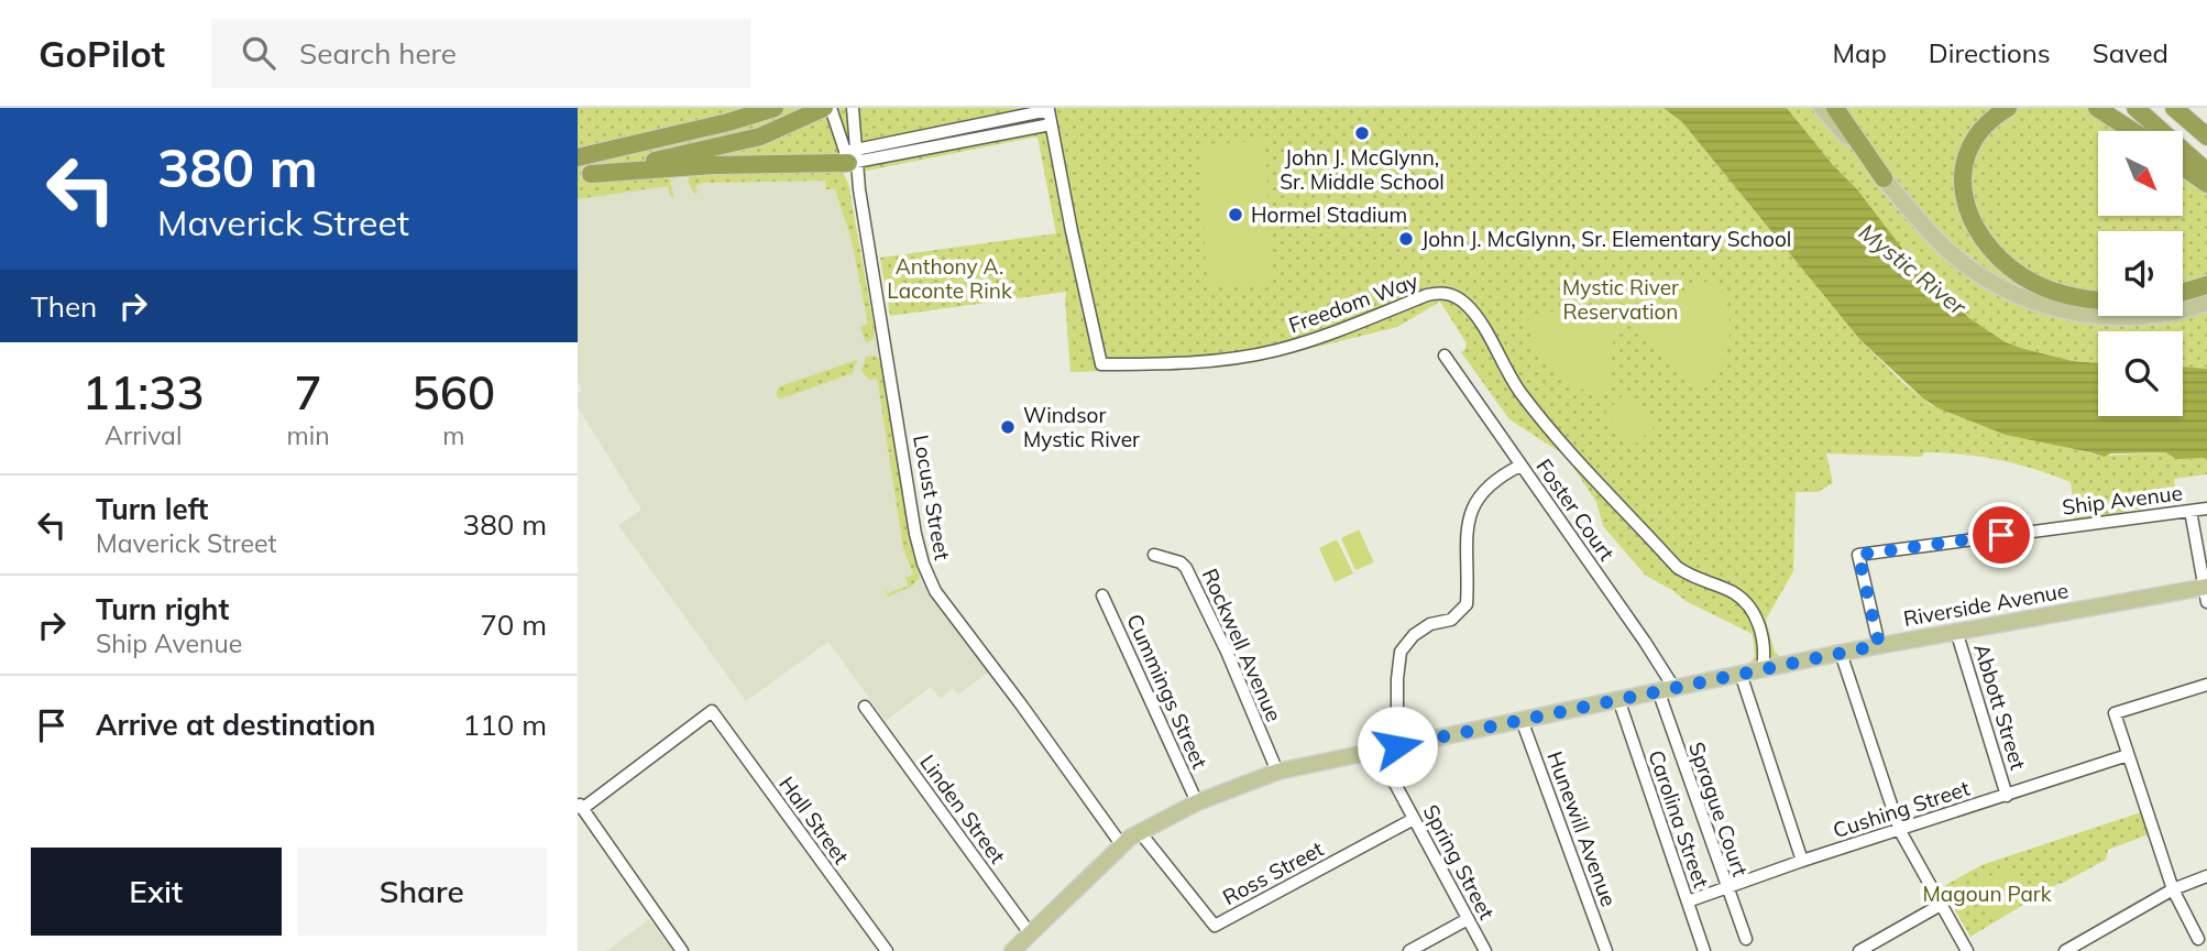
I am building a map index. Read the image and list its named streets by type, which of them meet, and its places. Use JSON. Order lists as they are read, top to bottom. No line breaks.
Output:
{"streets":{"main road":["Riverside Avenue"],"street":["Freedom Way","Locust Street","Ship Avenue","Foster Court","Rockwell Avenue","Cummings Street","Abbott Street","Linden Street","Sprague Court","Cushing Street","Carolina Street","Hall Street","Hunewill Avenue","Spring Street","Ross Street"]},"crossings":[["Freedom Way","Locust Street"],["Freedom Way","Riverside Avenue"],["Locust Street","Riverside Avenue"],["Ship Avenue","Riverside Avenue"],["Foster Court","Riverside Avenue"],["Foster Court","Sprague Court"],["Foster Court","Spring Street"],["Riverside Avenue","Rockwell Avenue"],["Riverside Avenue","Cummings Street"],["Riverside Avenue","Abbott Street"],["Riverside Avenue","Linden Street"],["Riverside Avenue","Sprague Court"],["Riverside Avenue","Carolina Street"],["Riverside Avenue","Hunewill Avenue"],["Riverside Avenue","Spring Street"],["Riverside Avenue","Ross Street"],["Abbott Street","Cushing Street"],["Sprague Court","Cushing Street"],["Cushing Street","Carolina Street"],["Spring Street","Ross Street"]],"water":["Mystic River"],"parks":["Anthony A. Laconte Rink","Mystic River Reservation","Magoun Park"],"places":["John J. McGlynn, Sr. Middle School","Hormel Stadium","John J. McGlynn, Sr. Elementary School","Windsor Mystic River"],"north":"bottom right","page":{"header":"GoPilot","search":"Search here","nav":["Map","Directions","Saved"],"turn":["380 m","Maverick Street"],"then":"Then","eta":["11:33","Arrival","7","min","560","m"],"list":[{"name":"Turn left","note":"Maverick Street","value":"380 m"},{"name":"Turn right","note":"Ship Avenue","value":"70 m"},{"name":"Arrive at destination","value":"110 m"}],"buttons":["Exit","Share"]}}
